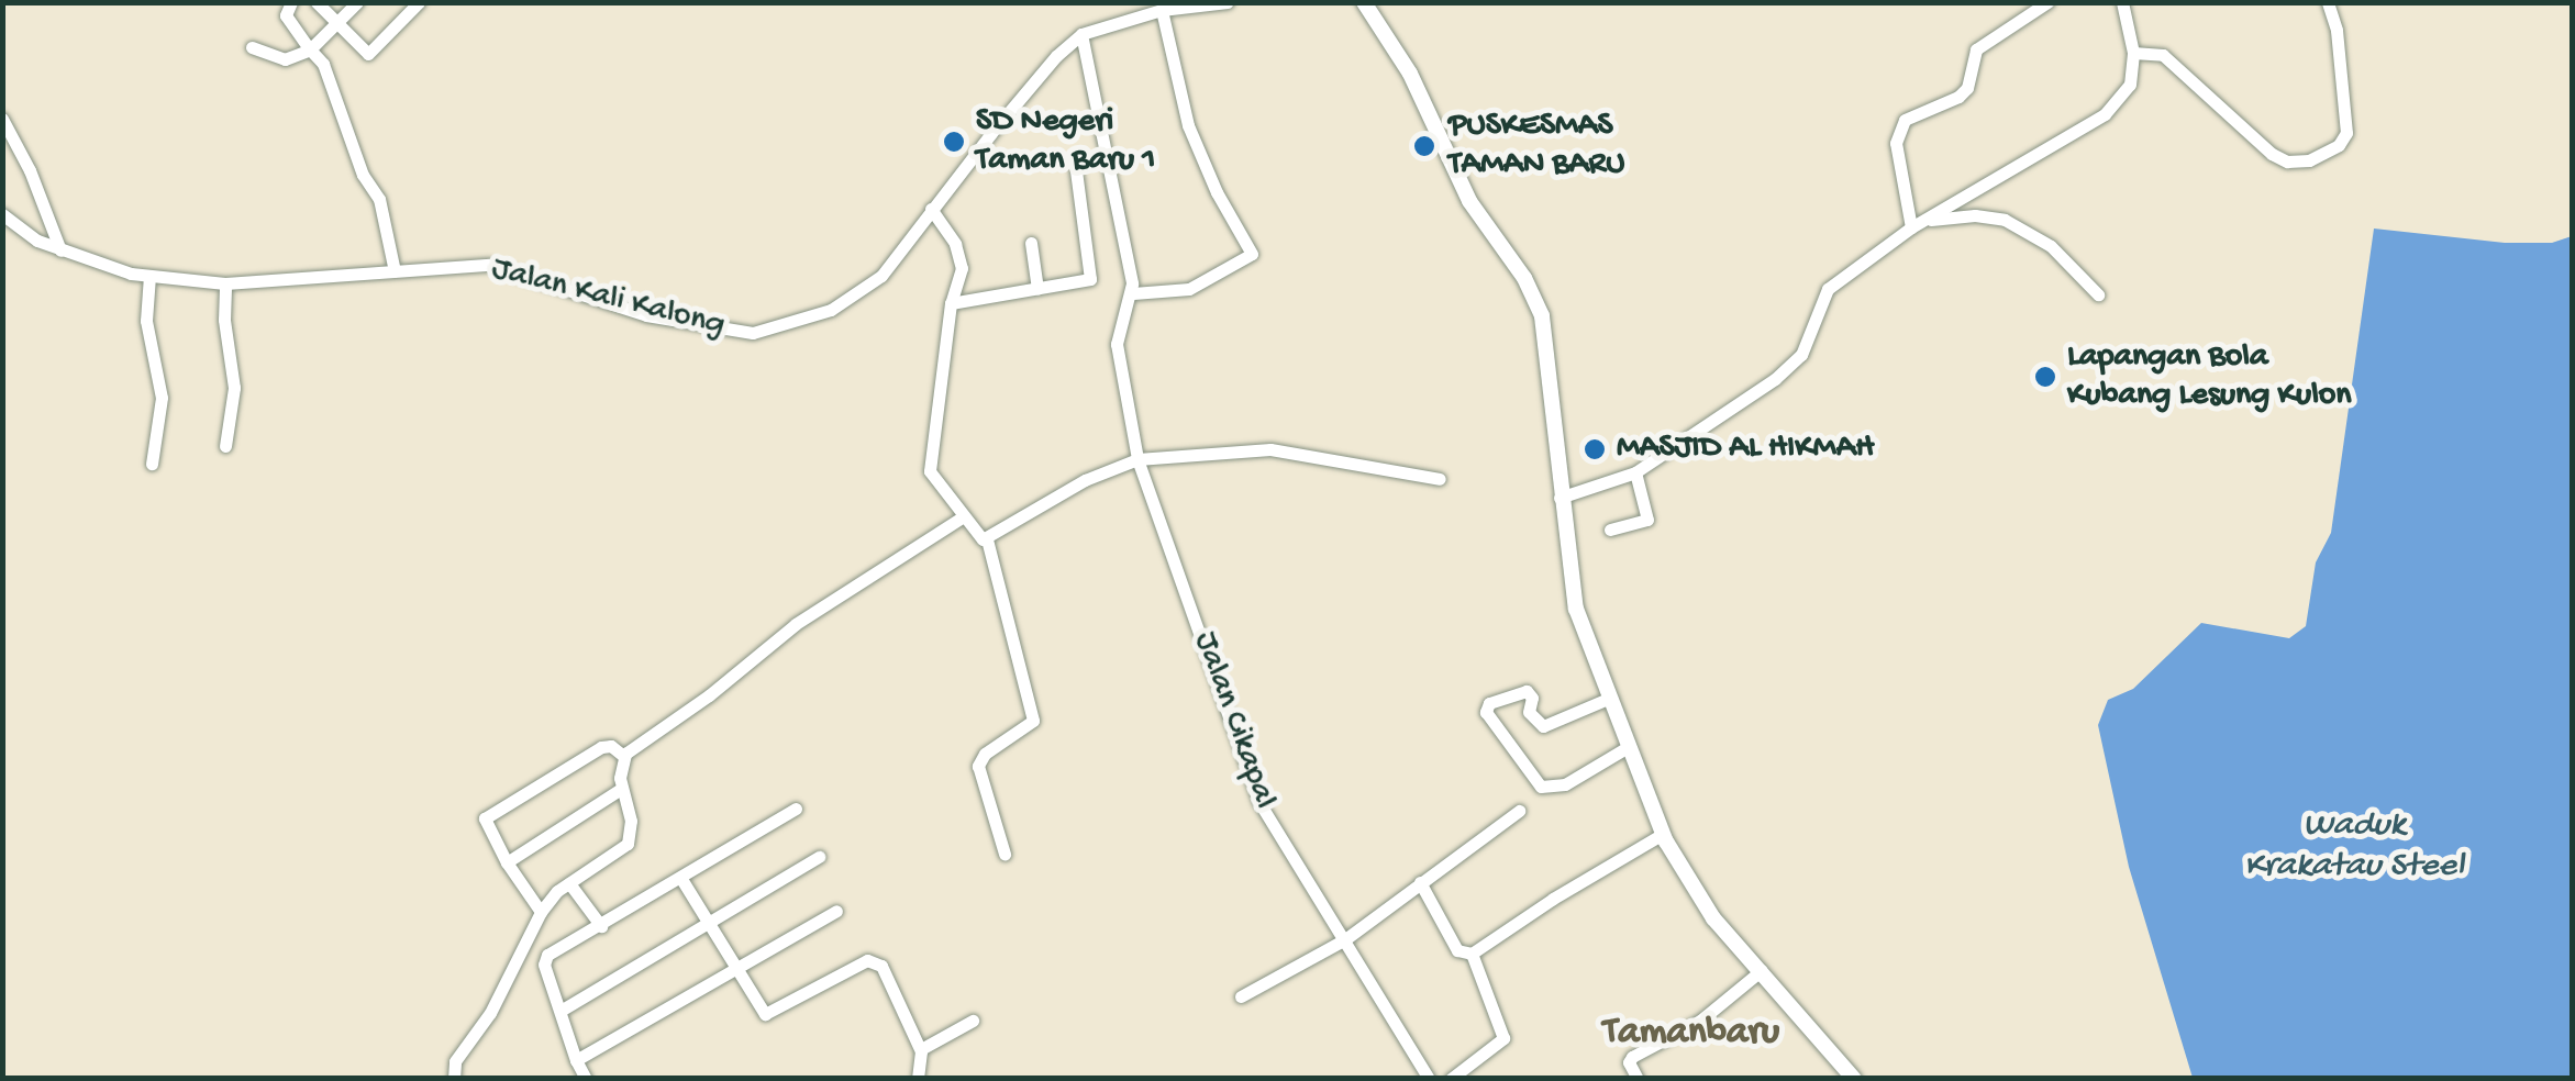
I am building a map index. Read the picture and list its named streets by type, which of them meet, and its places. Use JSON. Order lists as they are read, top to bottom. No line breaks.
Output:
{"streets":{"street":["Jalan Kali Kalong","Jalan Cikapal"]},"districts":["Tamanbaru"],"water":["Waduk Krakatau Steel"],"places":["SD Negeri Taman Baru 1","PUSKESMAS TAMAN BARU","Lapangan Bola Kubang Lesung Kulon","MASJID AL HIKMAH"]}
